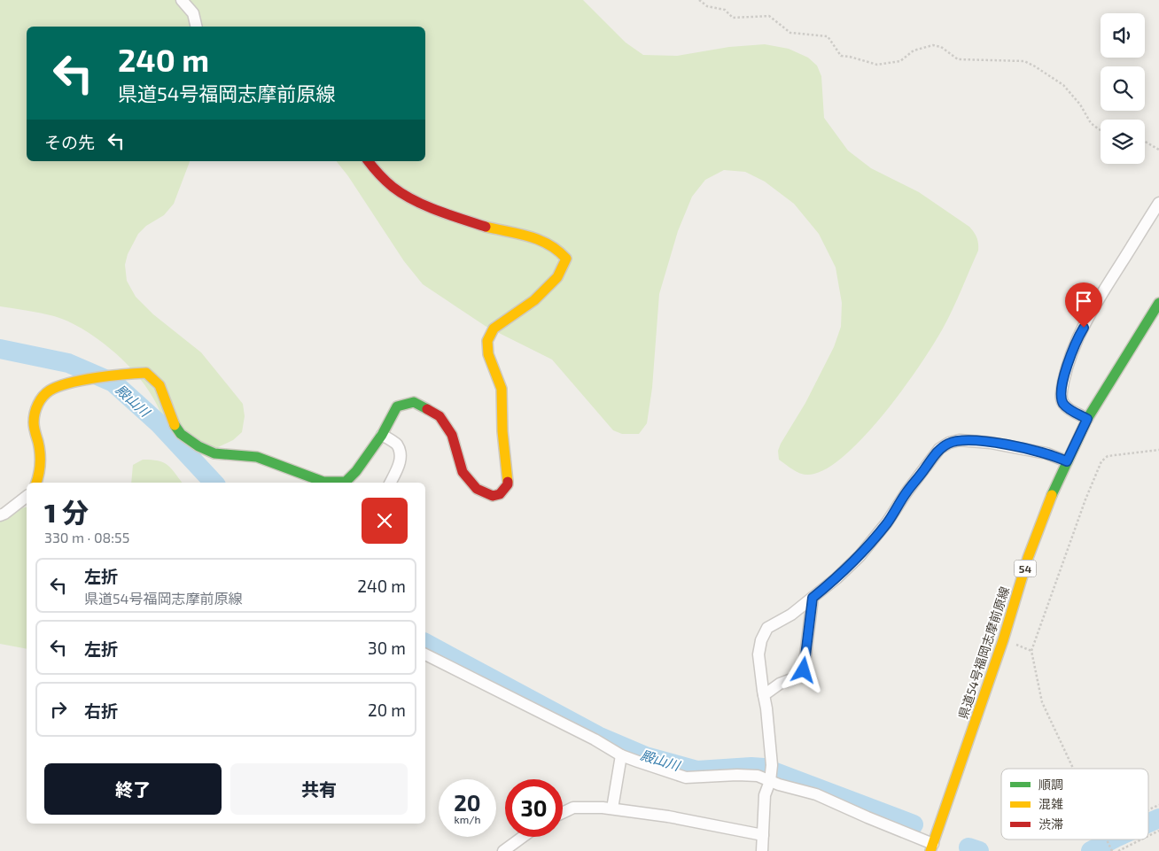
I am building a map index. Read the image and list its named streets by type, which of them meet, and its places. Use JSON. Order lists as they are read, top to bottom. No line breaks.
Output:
{"streets":{"street":["54","県道54号福岡志摩前原線"]},"water":["殿山川"],"legend":["順調","混雑","渋滞"],"page":{"turn":["240 m","県道54号福岡志摩前原線"],"then":"その先","heading":["1 分","330 m · 08:55"],"list":[{"name":"左折","note":"県道54号福岡志摩前原線","value":"240 m"},{"name":"左折","value":"30 m"},{"name":"右折","value":"20 m"}],"buttons":["終了","共有"],"speed":"20 km/h","limit":"30"}}
